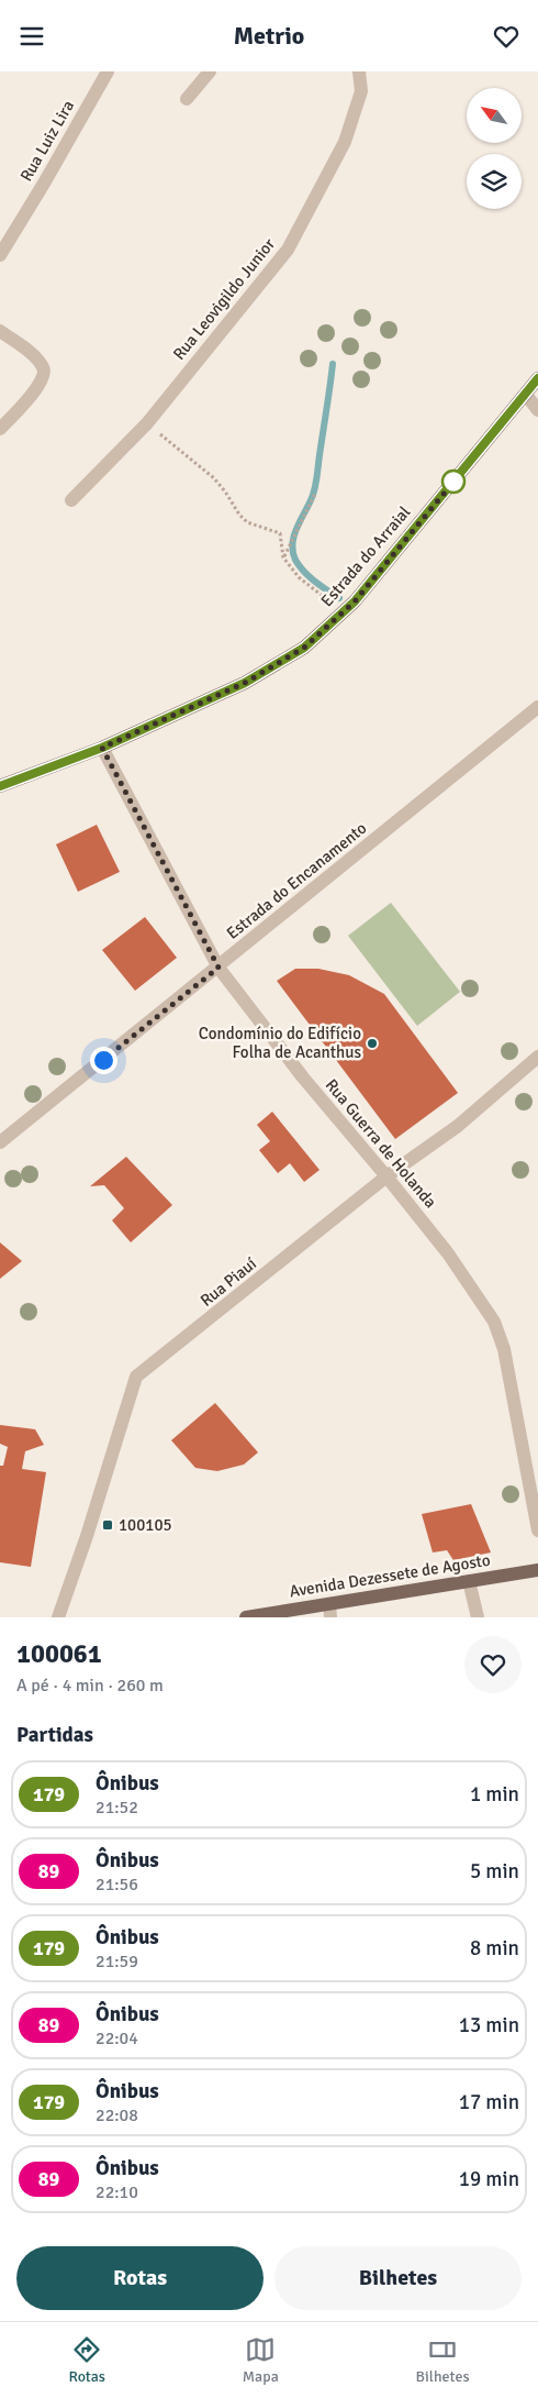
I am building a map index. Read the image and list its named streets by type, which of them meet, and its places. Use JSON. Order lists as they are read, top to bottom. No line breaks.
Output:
{"streets":{"main road":["Estrada do Arraial","Avenida Dezessete de Agosto"],"street":["Rua Luiz Lira","Rua Leovigildo Junior","Estrada do Encanamento","Rua Guerra de Holanda","Rua Piauí"]},"crossings":[["Estrada do Arraial","Rua Guerra de Holanda"],["Estrada do Encanamento","Rua Guerra de Holanda"],["Rua Guerra de Holanda","Rua Piauí"]],"places":{"other":["Condomínio do Edifício Folha de Acanthus"],"transit":["100105"]},"lines":["bus line 179"],"north":"top left","page":{"header":"Metrio","heading":[["100061","A pé · 4 min · 260 m"],"Partidas"],"list":[{"mark":"179","name":"Ônibus","note":"21:52","value":"1 min"},{"mark":"89","name":"Ônibus","note":"21:56","value":"5 min"},{"mark":"179","name":"Ônibus","note":"21:59","value":"8 min"},{"mark":"89","name":"Ônibus","note":"22:04","value":"13 min"},{"mark":"179","name":"Ônibus","note":"22:08","value":"17 min"},{"mark":"89","name":"Ônibus","note":"22:10","value":"19 min"}],"buttons":["Rotas","Bilhetes"],"tabs":["Rotas","Mapa","Bilhetes"]}}
